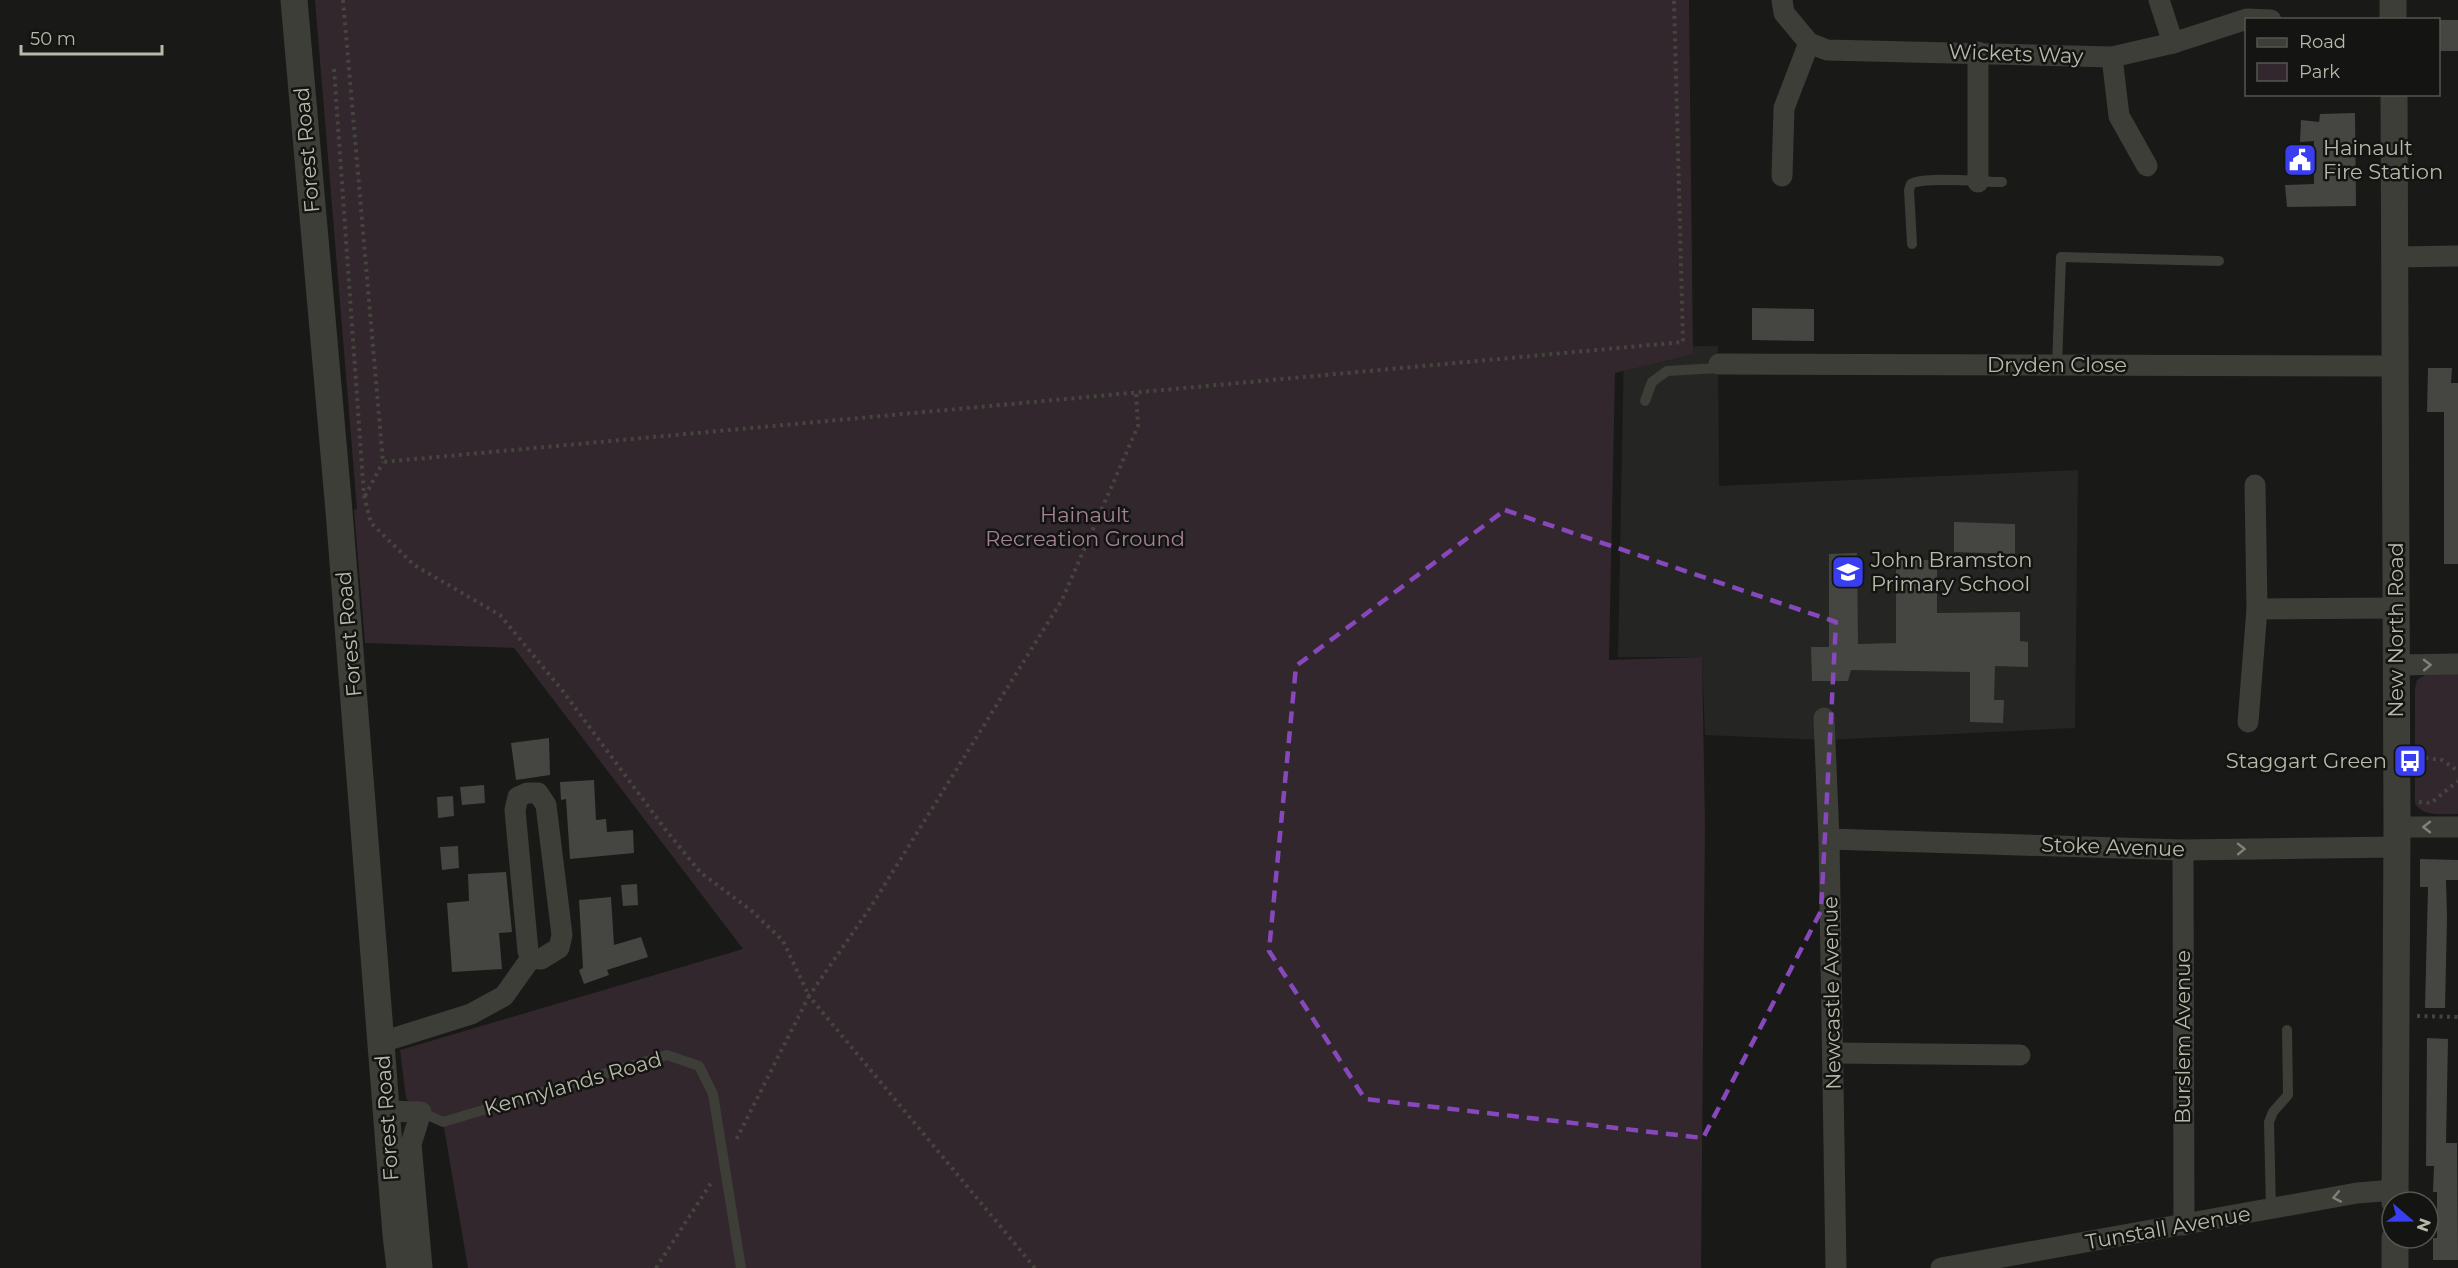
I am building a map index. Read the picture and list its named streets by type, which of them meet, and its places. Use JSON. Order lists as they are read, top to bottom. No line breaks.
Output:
{"streets":{"street":["Wickets Way","Forest Road","Dryden Close","New North Road","Stoke Avenue","Newcastle Avenue","Burslem Avenue","Kennylands Road","Tunstall Avenue"]},"crossings":[["Forest Road","Kennylands Road"],["Dryden Close","New North Road"],["New North Road","Stoke Avenue"],["Stoke Avenue","Newcastle Avenue"],["Stoke Avenue","Burslem Avenue"],["Burslem Avenue","Tunstall Avenue"]],"one_way":["Stoke Avenue"],"parks":["Hainault Recreation Ground"],"places":{"public building":["Hainault Fire Station"],"school or university":["John Bramston Primary School"],"bus stop":["Staggart Green"]},"legend":["Road","Park"],"scale_bar":"50 m","north":"right"}
